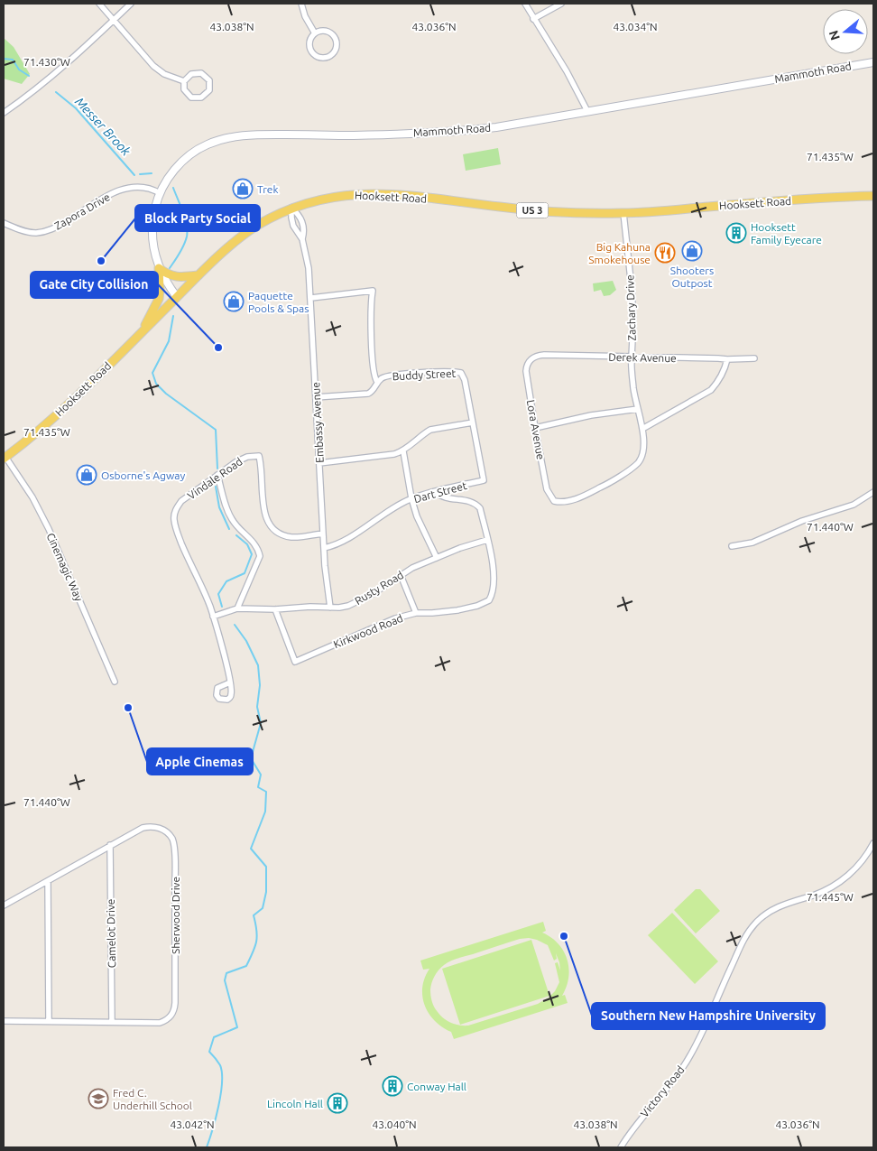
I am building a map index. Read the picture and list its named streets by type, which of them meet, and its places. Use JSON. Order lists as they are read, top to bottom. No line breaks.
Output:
{"streets":{"main road":["Mammoth Road","Hooksett Road","US 3"],"street":["Zapora Drive","Zachary Drive","Derek Avenue","Buddy Street","Embassy Avenue","Lora Avenue","Vindale Road","Dart Street","Cinemagic Way","Rusty Road","Kirkwood Road","Sherwood Drive","Camelot Drive","Victory Road"]},"crossings":[["Mammoth Road","Hooksett Road"],["Mammoth Road","Zapora Drive"],["Hooksett Road","Zachary Drive"],["Hooksett Road","Embassy Avenue"],["Hooksett Road","Cinemagic Way"],["Zachary Drive","Derek Avenue"],["Zachary Drive","Lora Avenue"],["Derek Avenue","Lora Avenue"],["Buddy Street","Embassy Avenue"],["Buddy Street","Dart Street"],["Embassy Avenue","Vindale Road"],["Embassy Avenue","Dart Street"],["Embassy Avenue","Rusty Road"],["Vindale Road","Rusty Road"],["Rusty Road","Kirkwood Road"],["Sherwood Drive","Camelot Drive"]],"water":["Messer Brook"],"places":{"shop":["Trek","Shooters Outpost","Paquette Pools & Spas","Osborne's Agway"],"building":["Hooksett Family Eyecare","Conway Hall","Lincoln Hall"],"restaurant":["Big Kahuna Smokehouse"],"other":["Block Party Social","Gate City Collision","Apple Cinemas","Southern New Hampshire University"],"school or university":["Fred C. Underhill School"]},"north":"left","coordinates":["43.038°N","43.036°N","43.034°N","71.430°W","71.435°W","71.440°W","71.445°W","43.042°N","43.040°N"]}
